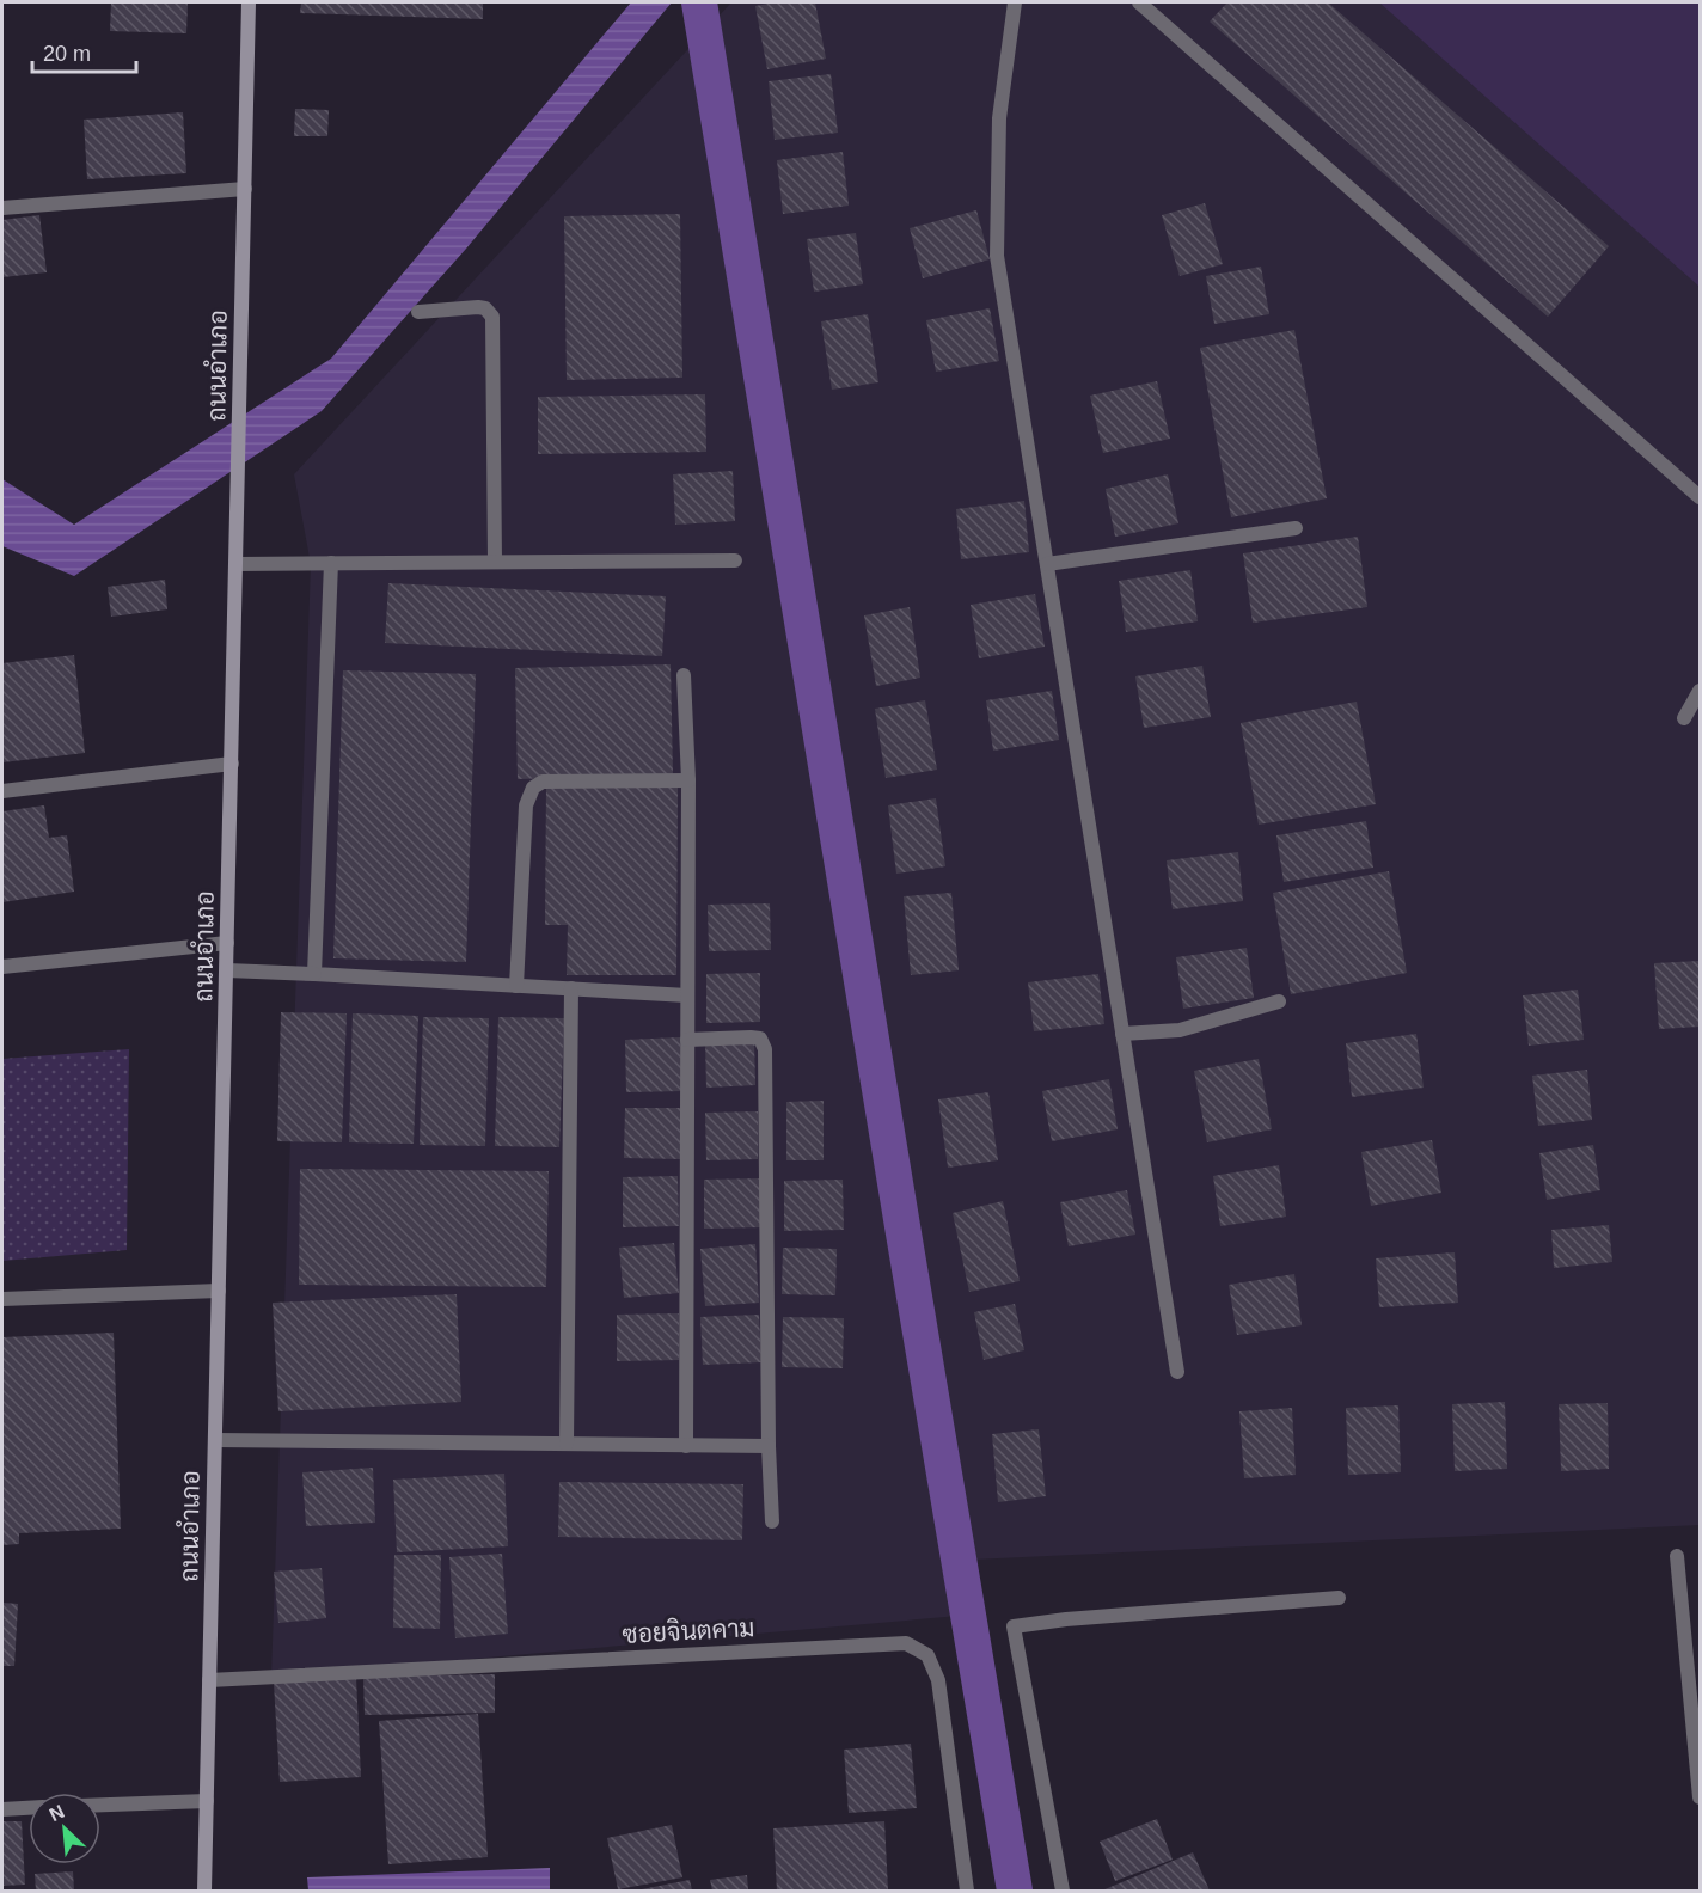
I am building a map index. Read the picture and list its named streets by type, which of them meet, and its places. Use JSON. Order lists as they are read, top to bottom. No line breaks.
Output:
{"streets":{"street":["ถนนอำเภอ","ซอยจินตคาม"]},"crossings":[["ถนนอำเภอ","ซอยจินตคาม"]],"scale_bar":"20 m","north":"top left"}
